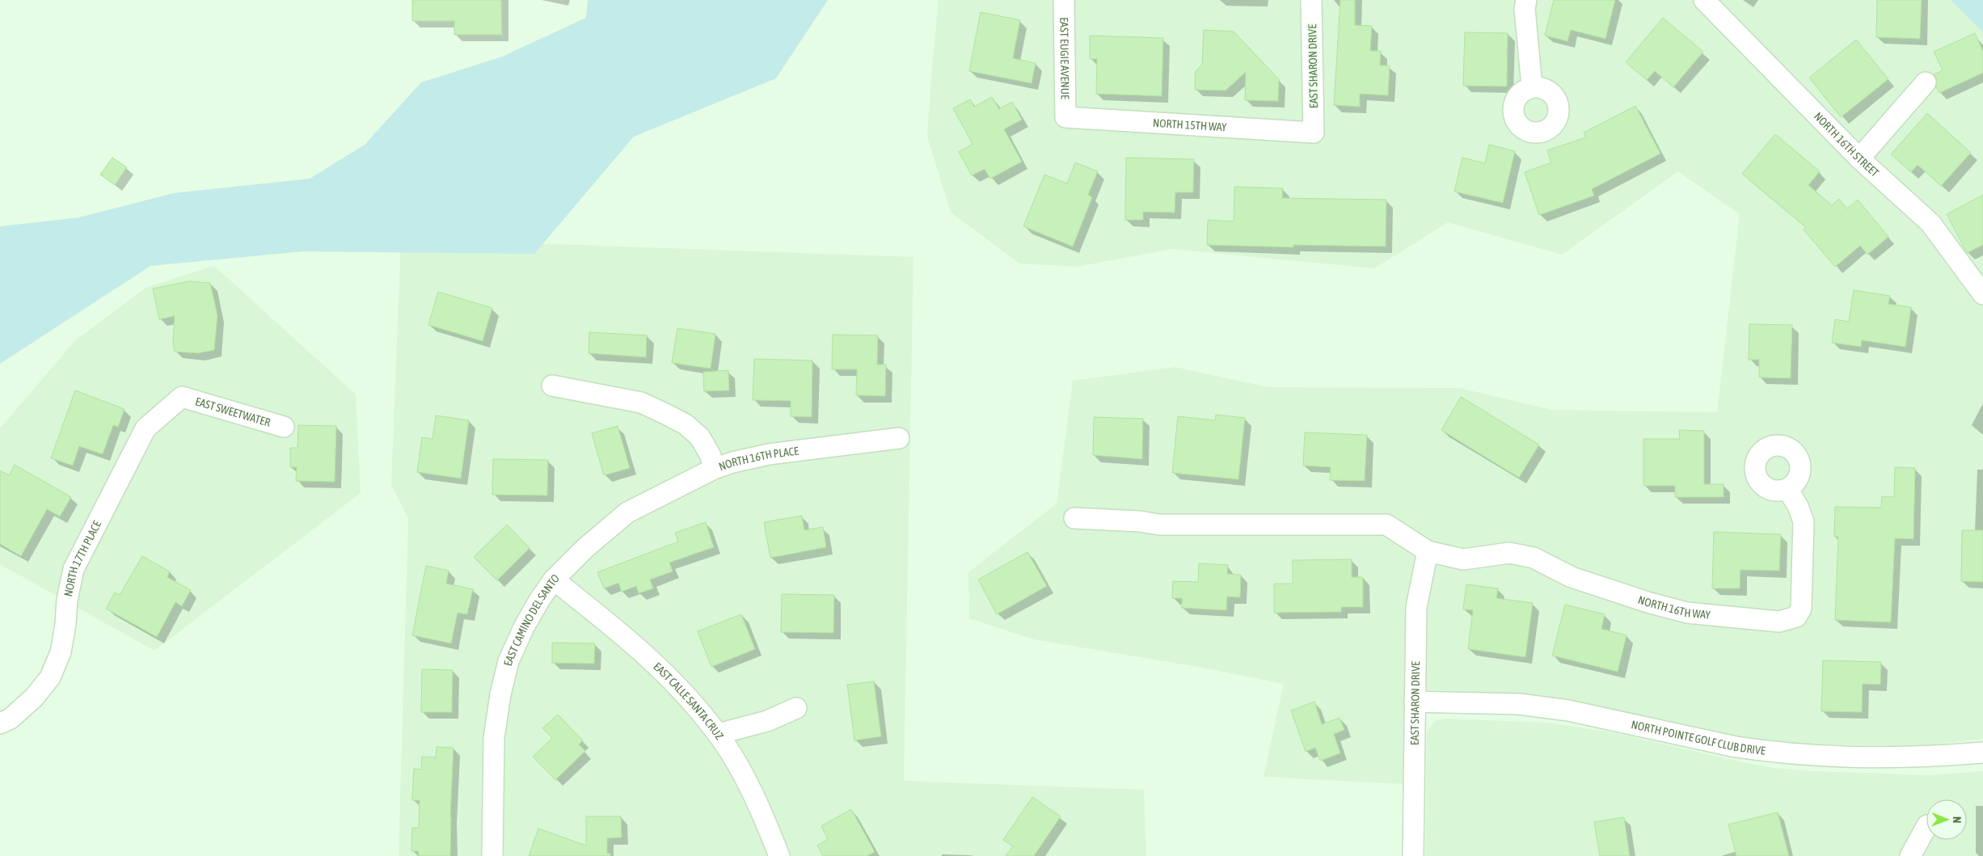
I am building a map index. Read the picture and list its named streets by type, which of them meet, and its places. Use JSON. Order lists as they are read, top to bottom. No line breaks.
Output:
{"streets":{"street":["EAST EUGIE AVENUE","EAST SHARON DRIVE","NORTH 15TH WAY","NORTH 16TH STREET","EAST SWEETWATER","NORTH 16TH PLACE","NORTH 17TH PLACE","NORTH 16TH WAY","EAST CAMINO DEL SANTO","EAST CALLE SANTA CRUZ","NORTH POINTE GOLF CLUB DRIVE"]},"crossings":[["EAST EUGIE AVENUE","NORTH 15TH WAY"],["EAST SHARON DRIVE","NORTH 15TH WAY"],["EAST SHARON DRIVE","NORTH 16TH WAY"],["EAST SHARON DRIVE","NORTH POINTE GOLF CLUB DRIVE"],["EAST SWEETWATER","NORTH 17TH PLACE"],["NORTH 16TH PLACE","EAST CAMINO DEL SANTO"],["EAST CAMINO DEL SANTO","EAST CALLE SANTA CRUZ"]],"north":"right"}
